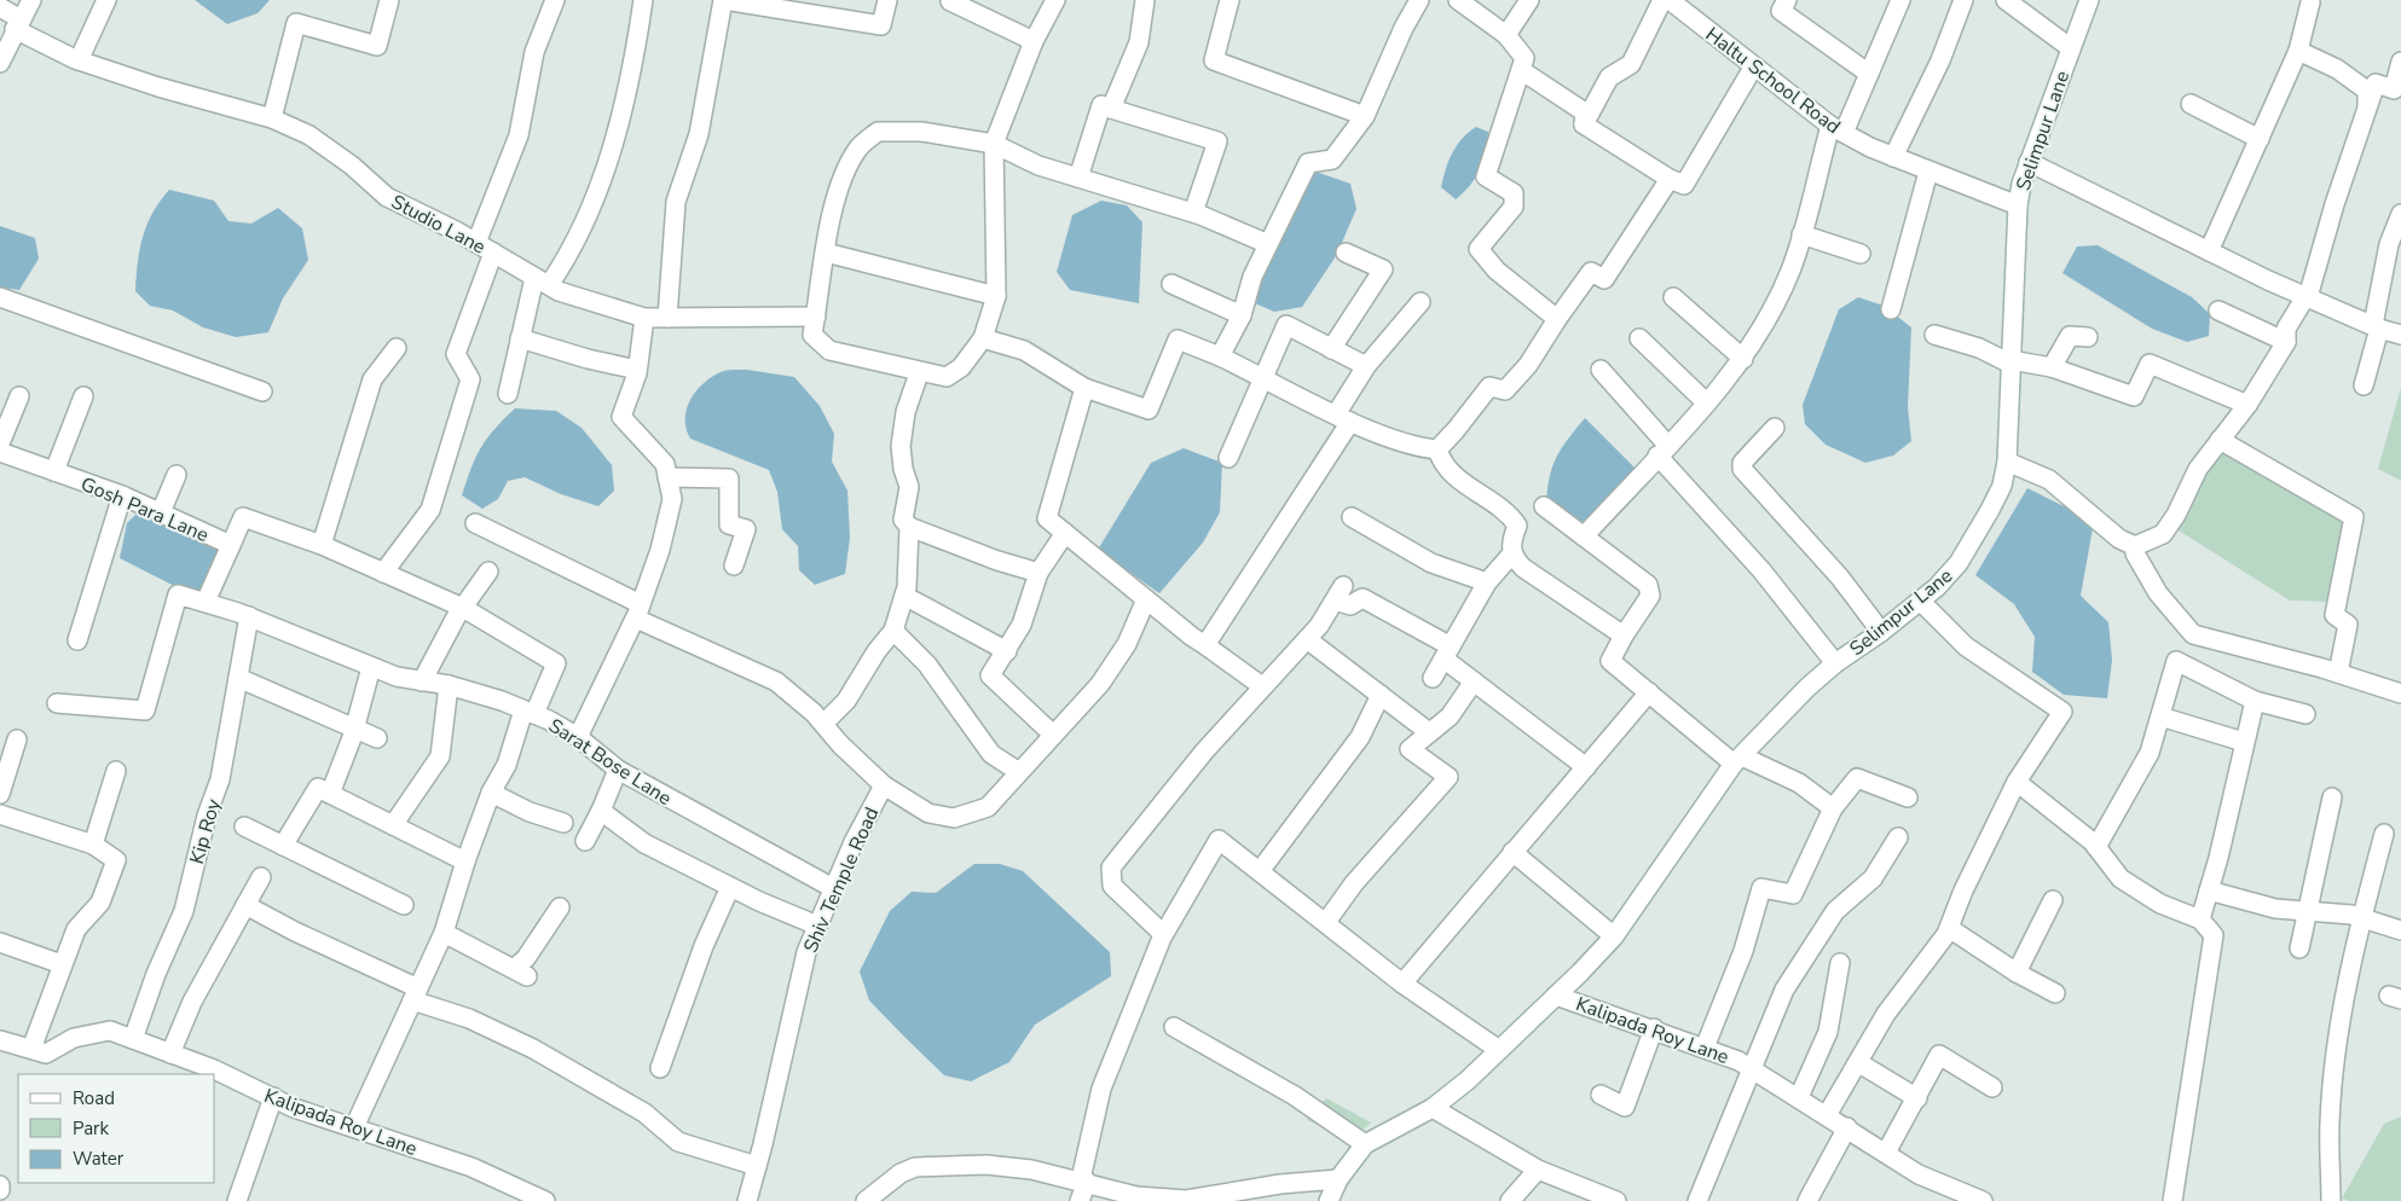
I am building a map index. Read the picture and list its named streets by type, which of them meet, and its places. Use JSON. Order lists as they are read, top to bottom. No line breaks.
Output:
{"streets":{"street":["Haltu School Road","Selimpur Lane","Studio Lane","Gosh Para Lane","Sarat Bose Lane","Kip Roy","Shiv Temple Road","Kalipada Roy Lane"]},"crossings":[["Haltu School Road","Selimpur Lane"],["Selimpur Lane","Kalipada Roy Lane"],["Gosh Para Lane","Sarat Bose Lane"],["Sarat Bose Lane","Kip Roy"],["Sarat Bose Lane","Shiv Temple Road"],["Kip Roy","Kalipada Roy Lane"]],"legend":["Road","Park","Water"]}
